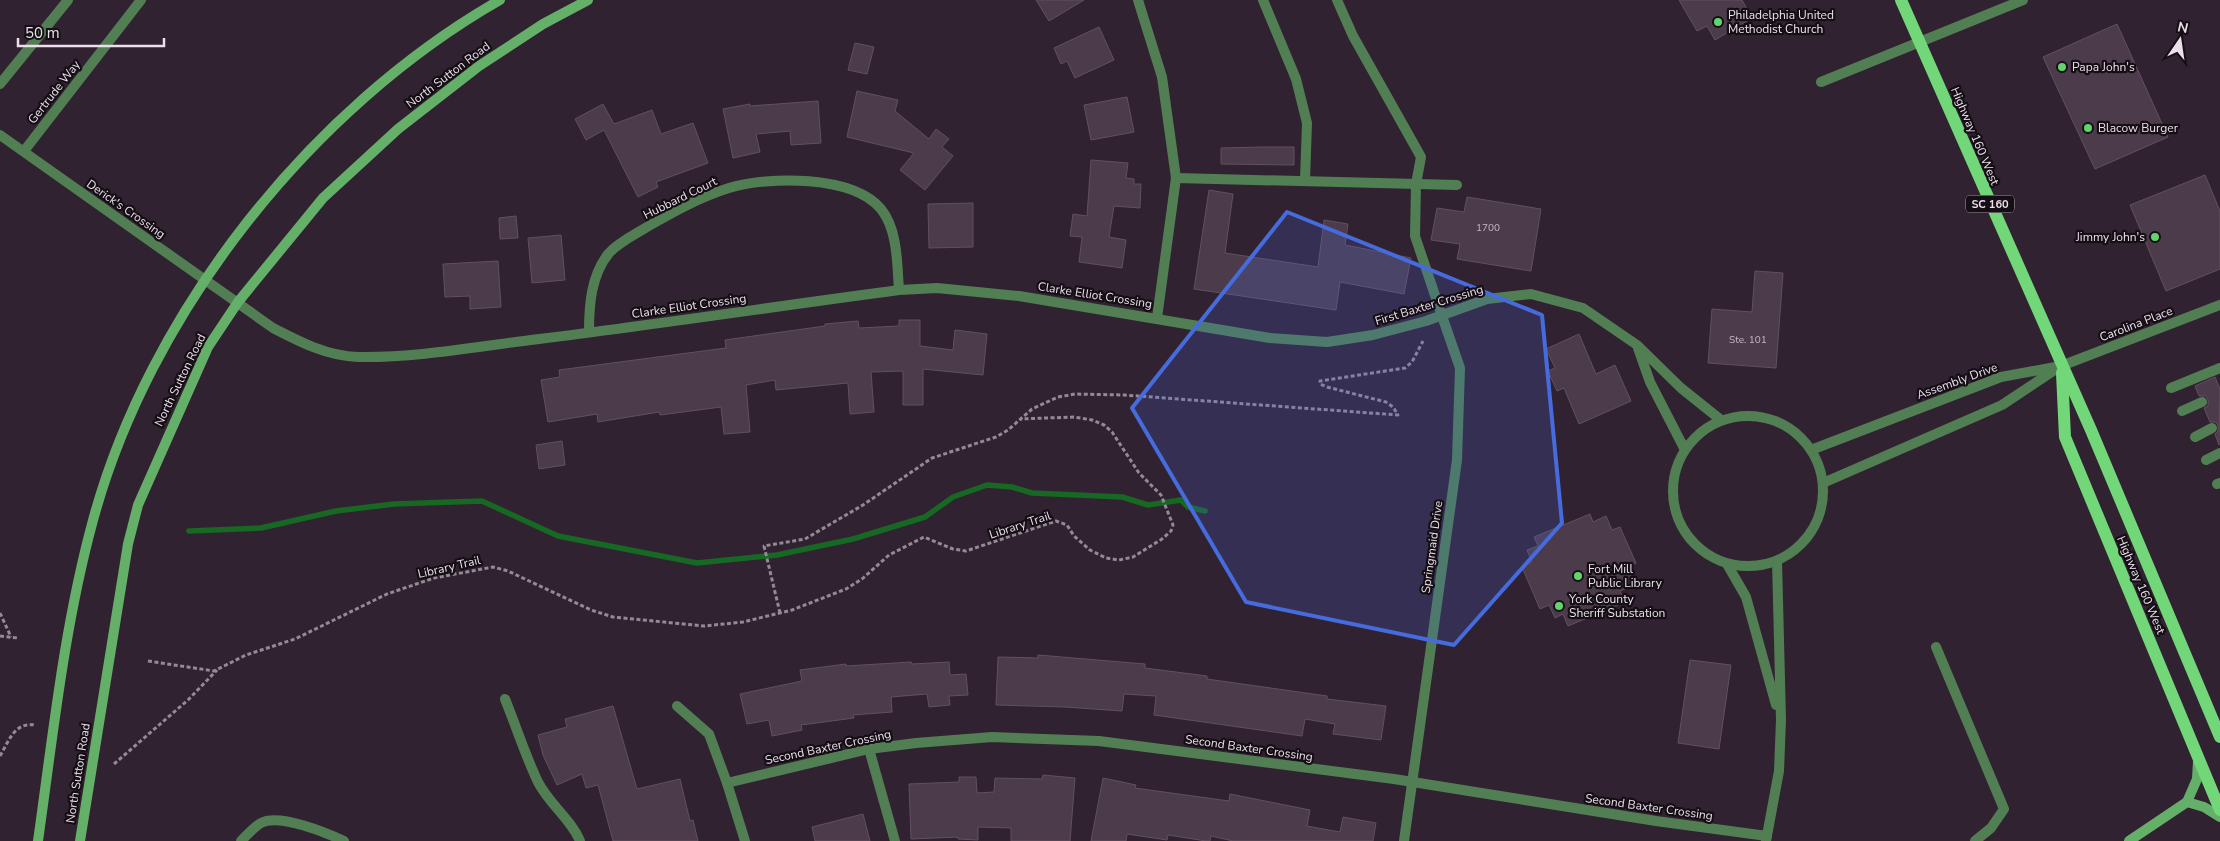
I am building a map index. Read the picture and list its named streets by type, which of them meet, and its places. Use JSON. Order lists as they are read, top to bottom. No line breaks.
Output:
{"streets":{"main road":["North Sutton Road","Highway 160 West","SC 160"],"street":["Gertrude Way","Hubbard Court","Derick's Crossing","Clarke Elliot Crossing","First Baxter Crossing","Carolina Place","Assembly Drive","Springmaid Drive","Second Baxter Crossing"],"path":["Library Trail"]},"crossings":[["North Sutton Road","Derick's Crossing"],["North Sutton Road","Clarke Elliot Crossing"],["Gertrude Way","Derick's Crossing"],["Highway 160 West","Carolina Place"],["Highway 160 West","Assembly Drive"],["Hubbard Court","Clarke Elliot Crossing"],["Derick's Crossing","Clarke Elliot Crossing"],["Clarke Elliot Crossing","First Baxter Crossing"],["First Baxter Crossing","Assembly Drive"],["First Baxter Crossing","Springmaid Drive"],["Carolina Place","Assembly Drive"],["Springmaid Drive","Second Baxter Crossing"]],"places":["Philadelphia United Methodist Church","Papa John's","Blacow Burger","Jimmy John's","Fort Mill Public Library","York County Sheriff Substation"],"house_numbers":["1700","Ste. 101"],"scale_bar":"50 m","north":"top"}
